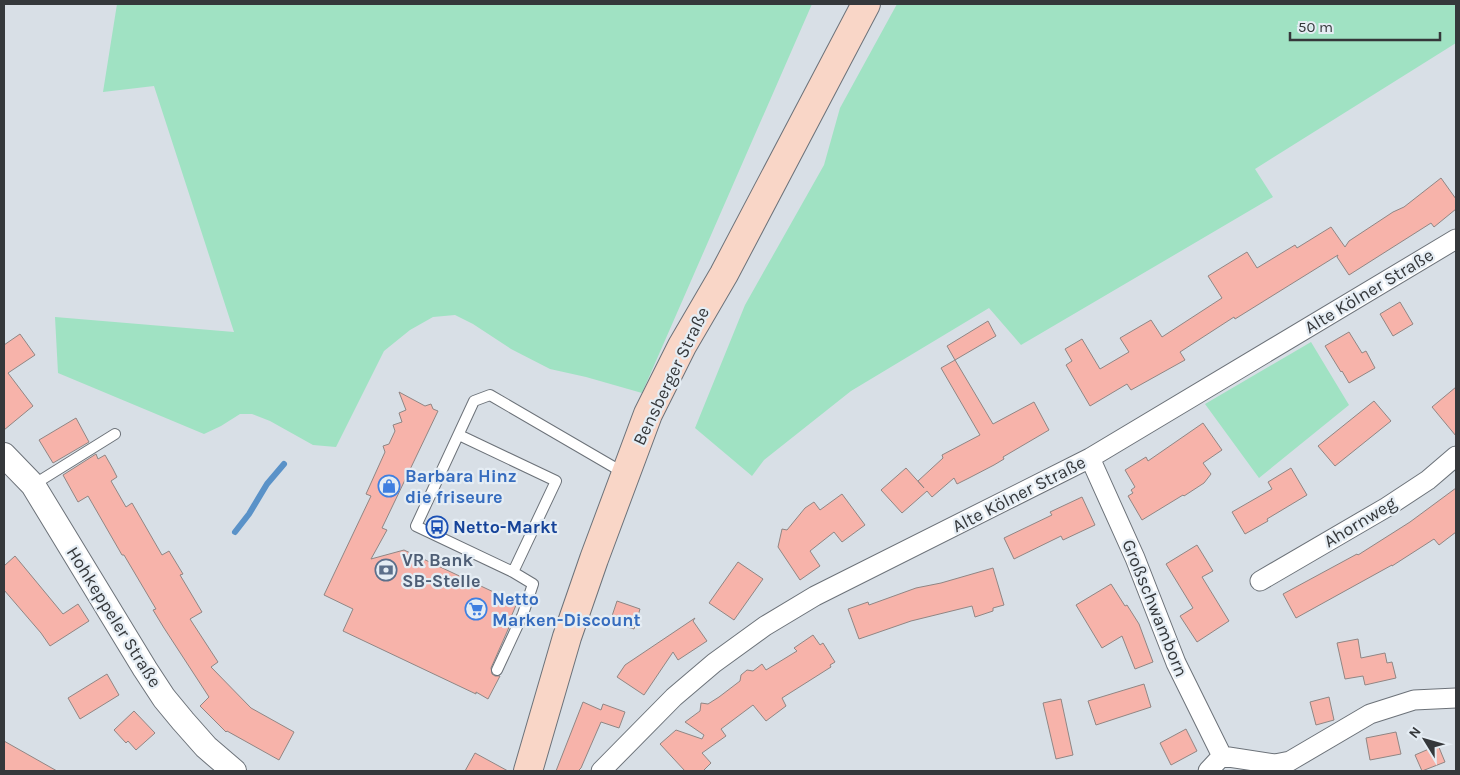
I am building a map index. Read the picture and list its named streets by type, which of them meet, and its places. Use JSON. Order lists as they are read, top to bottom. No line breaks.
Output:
{"streets":{"main road":["Bensberger Straße"],"street":["Alte Kölner Straße","Ahornweg","Großschwamborn","Hohkeppeler Straße"]},"crossings":[["Alte Kölner Straße","Großschwamborn"]],"places":{"shop":["Barbara Hinz die friseure"],"bus stop":["Netto-Markt"],"bank":["VR Bank SB-Stelle"],"supermarket":["Netto Marken-Discount"]},"scale_bar":"50 m","north":"top left"}
